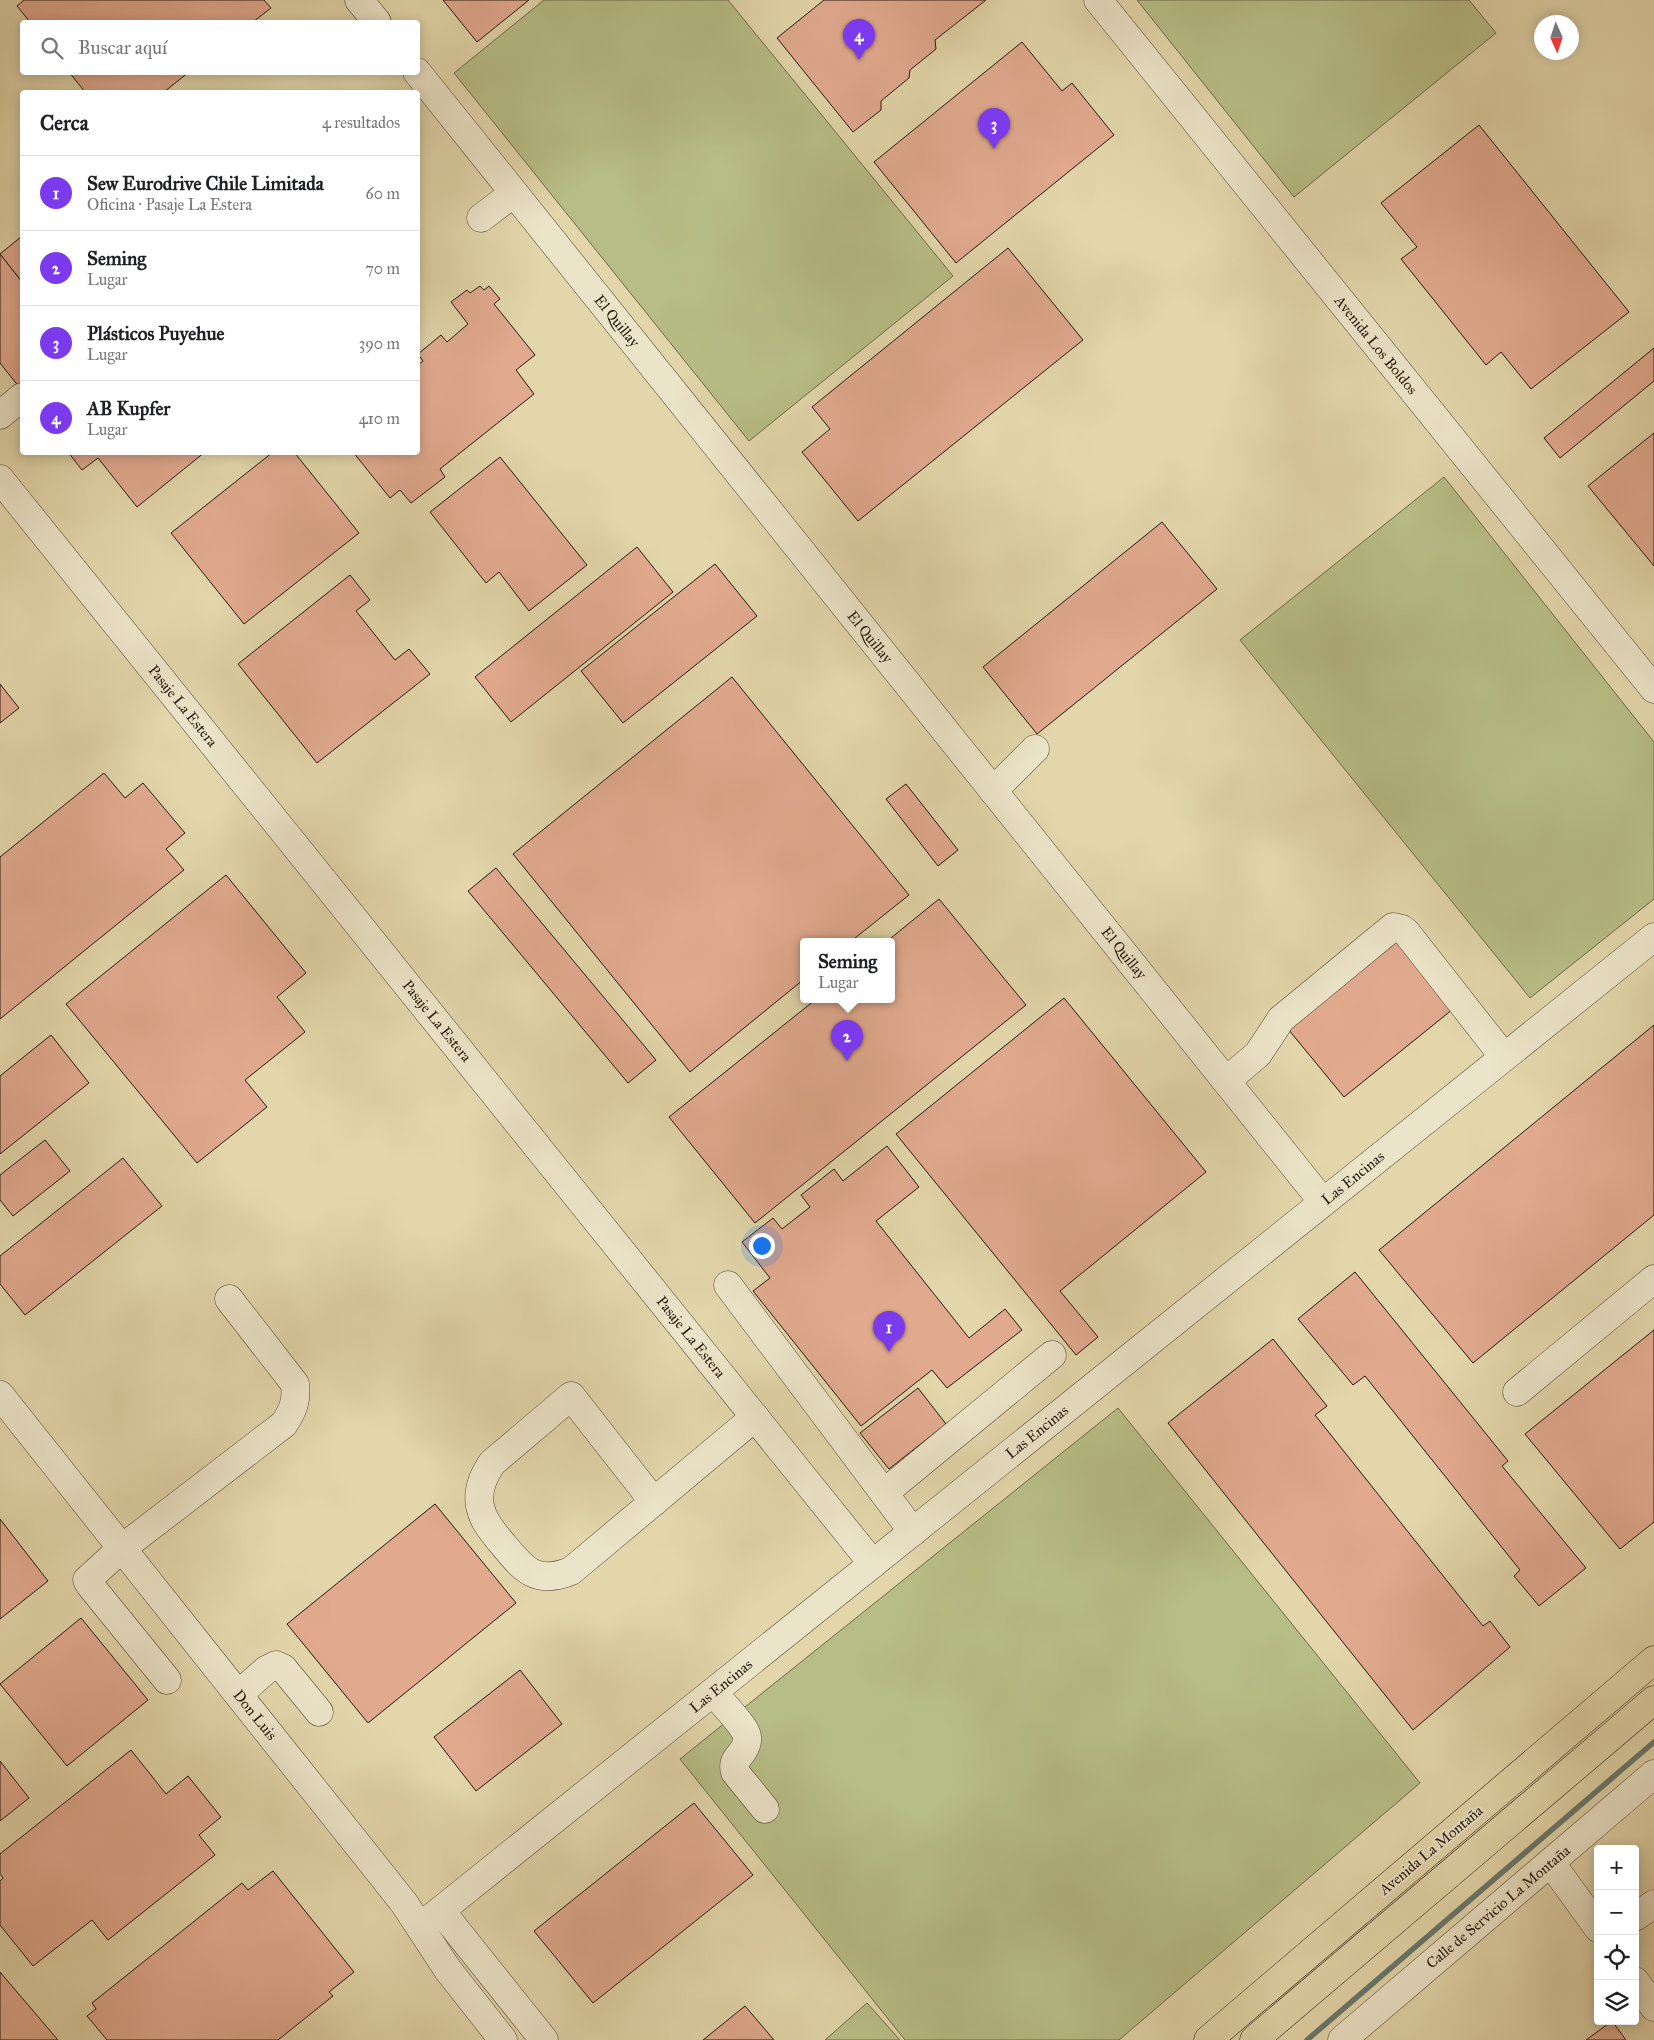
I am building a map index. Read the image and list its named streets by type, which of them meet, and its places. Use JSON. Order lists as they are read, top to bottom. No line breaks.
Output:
{"streets":{"main road":["Avenida La Montaña"],"street":["El Quillay","Avenida Los Boldos","Pasaje La Estera","Las Encinas","Don Luis","Calle de Servicio La Montaña"]},"crossings":[["El Quillay","Las Encinas"],["Pasaje La Estera","Las Encinas"],["Las Encinas","Don Luis"]],"north":"bottom","page":{"pins":["4","3","2","1"],"search":"Buscar aquí","heading":["Cerca","4 resultados"],"list":[{"mark":"1","name":"Sew Eurodrive Chile Limitada","note":"Oficina · Pasaje La Estera","value":"60 m"},{"mark":"2","name":"Seming","note":"Lugar","value":"70 m"},{"mark":"3","name":"Plásticos Puyehue","note":"Lugar","value":"390 m"},{"mark":"4","name":"AB Kupfer","note":"Lugar","value":"410 m"}],"popup":["Seming","Lugar"],"map_buttons":["+","−"]}}
